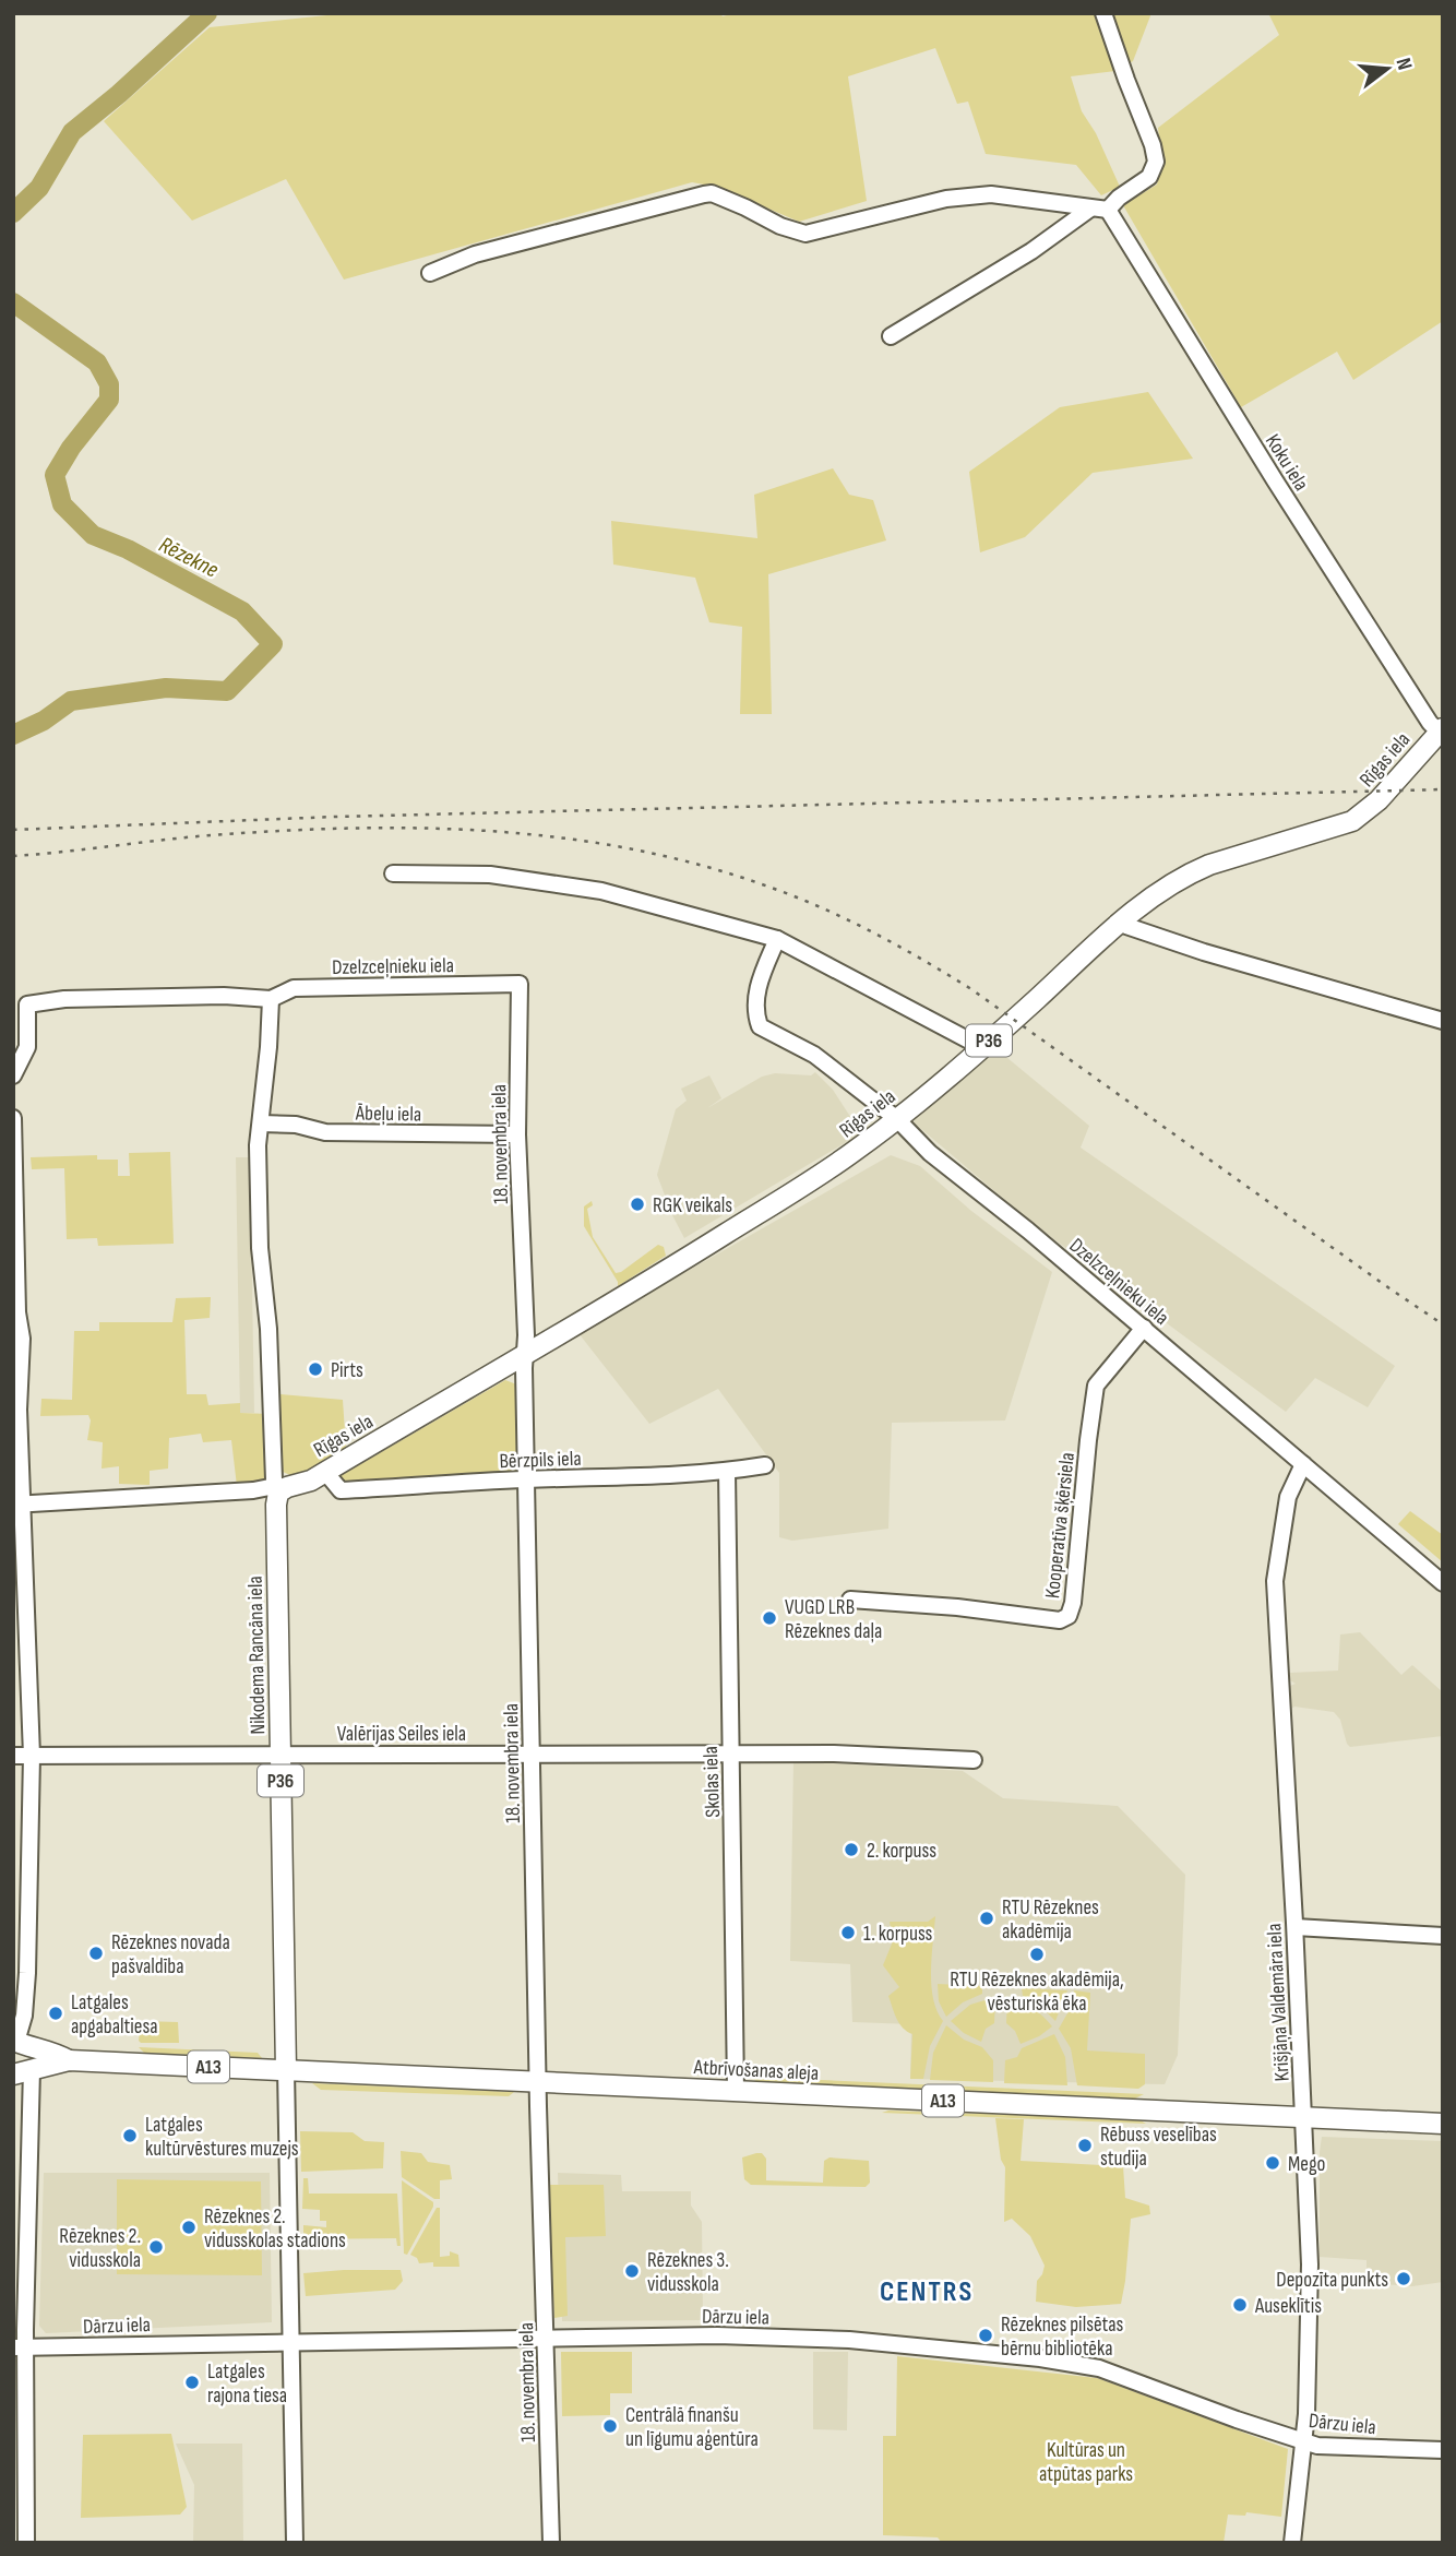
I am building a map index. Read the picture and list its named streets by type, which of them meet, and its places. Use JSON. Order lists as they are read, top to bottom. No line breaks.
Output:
{"streets":{"main road":["Rīgas iela","P36","Nikodema Rancāna iela","A13","Atbrīvošanas aleja"],"street":["Koku iela","Dzelzceļnieku iela","Ābeļu iela","18. novembra iela","Bērzpils iela","Kooperatīva šķērsiela","Valērijas Seiles iela","Skolas iela","Krišjāņa Valdemāra iela","Dārzu iela"]},"crossings":[["Koku iela","Rīgas iela"],["Rīgas iela","Dzelzceļnieku iela"],["Rīgas iela","18. novembra iela"],["Rīgas iela","Bērzpils iela"],["Rīgas iela","Nikodema Rancāna iela"],["Dzelzceļnieku iela","18. novembra iela"],["Dzelzceļnieku iela","Kooperatīva šķērsiela"],["Dzelzceļnieku iela","Nikodema Rancāna iela"],["Dzelzceļnieku iela","Krišjāņa Valdemāra iela"],["Ābeļu iela","18. novembra iela"],["Ābeļu iela","Nikodema Rancāna iela"],["18. novembra iela","Bērzpils iela"],["18. novembra iela","Valērijas Seiles iela"],["18. novembra iela","Atbrīvošanas aleja"],["18. novembra iela","Dārzu iela"],["Bērzpils iela","Skolas iela"],["Nikodema Rancāna iela","Valērijas Seiles iela"],["Nikodema Rancāna iela","Atbrīvošanas aleja"],["Nikodema Rancāna iela","Dārzu iela"],["Valērijas Seiles iela","Skolas iela"],["Skolas iela","Atbrīvošanas aleja"],["Krišjāņa Valdemāra iela","Atbrīvošanas aleja"],["Krišjāņa Valdemāra iela","Dārzu iela"]],"districts":["CENTRS"],"water":["Rēzekne"],"parks":["Kultūras un atpūtas parks"],"places":["RGK veikals","Pirts","VUGD LRB Rēzeknes daļa","2. korpuss","RTU Rēzeknes akadēmija","1. korpuss","Rēzeknes novada pašvaldība","RTU Rēzeknes akadēmija, vēsturiskā ēka","Latgales apgabaltiesa","Latgales kultūrvēstures muzejs","Rēbuss veselības studija","Mego","Rēzeknes 2. vidusskolas stadions","Rēzeknes 2. vidusskola","Rēzeknes 3. vidusskola","Depozīta punkts","Auseklītis","Rēzeknes pilsētas bērnu bibliotēka","Latgales rajona tiesa","Centrālā finanšu un līgumu aģentūra"],"north":"right"}
